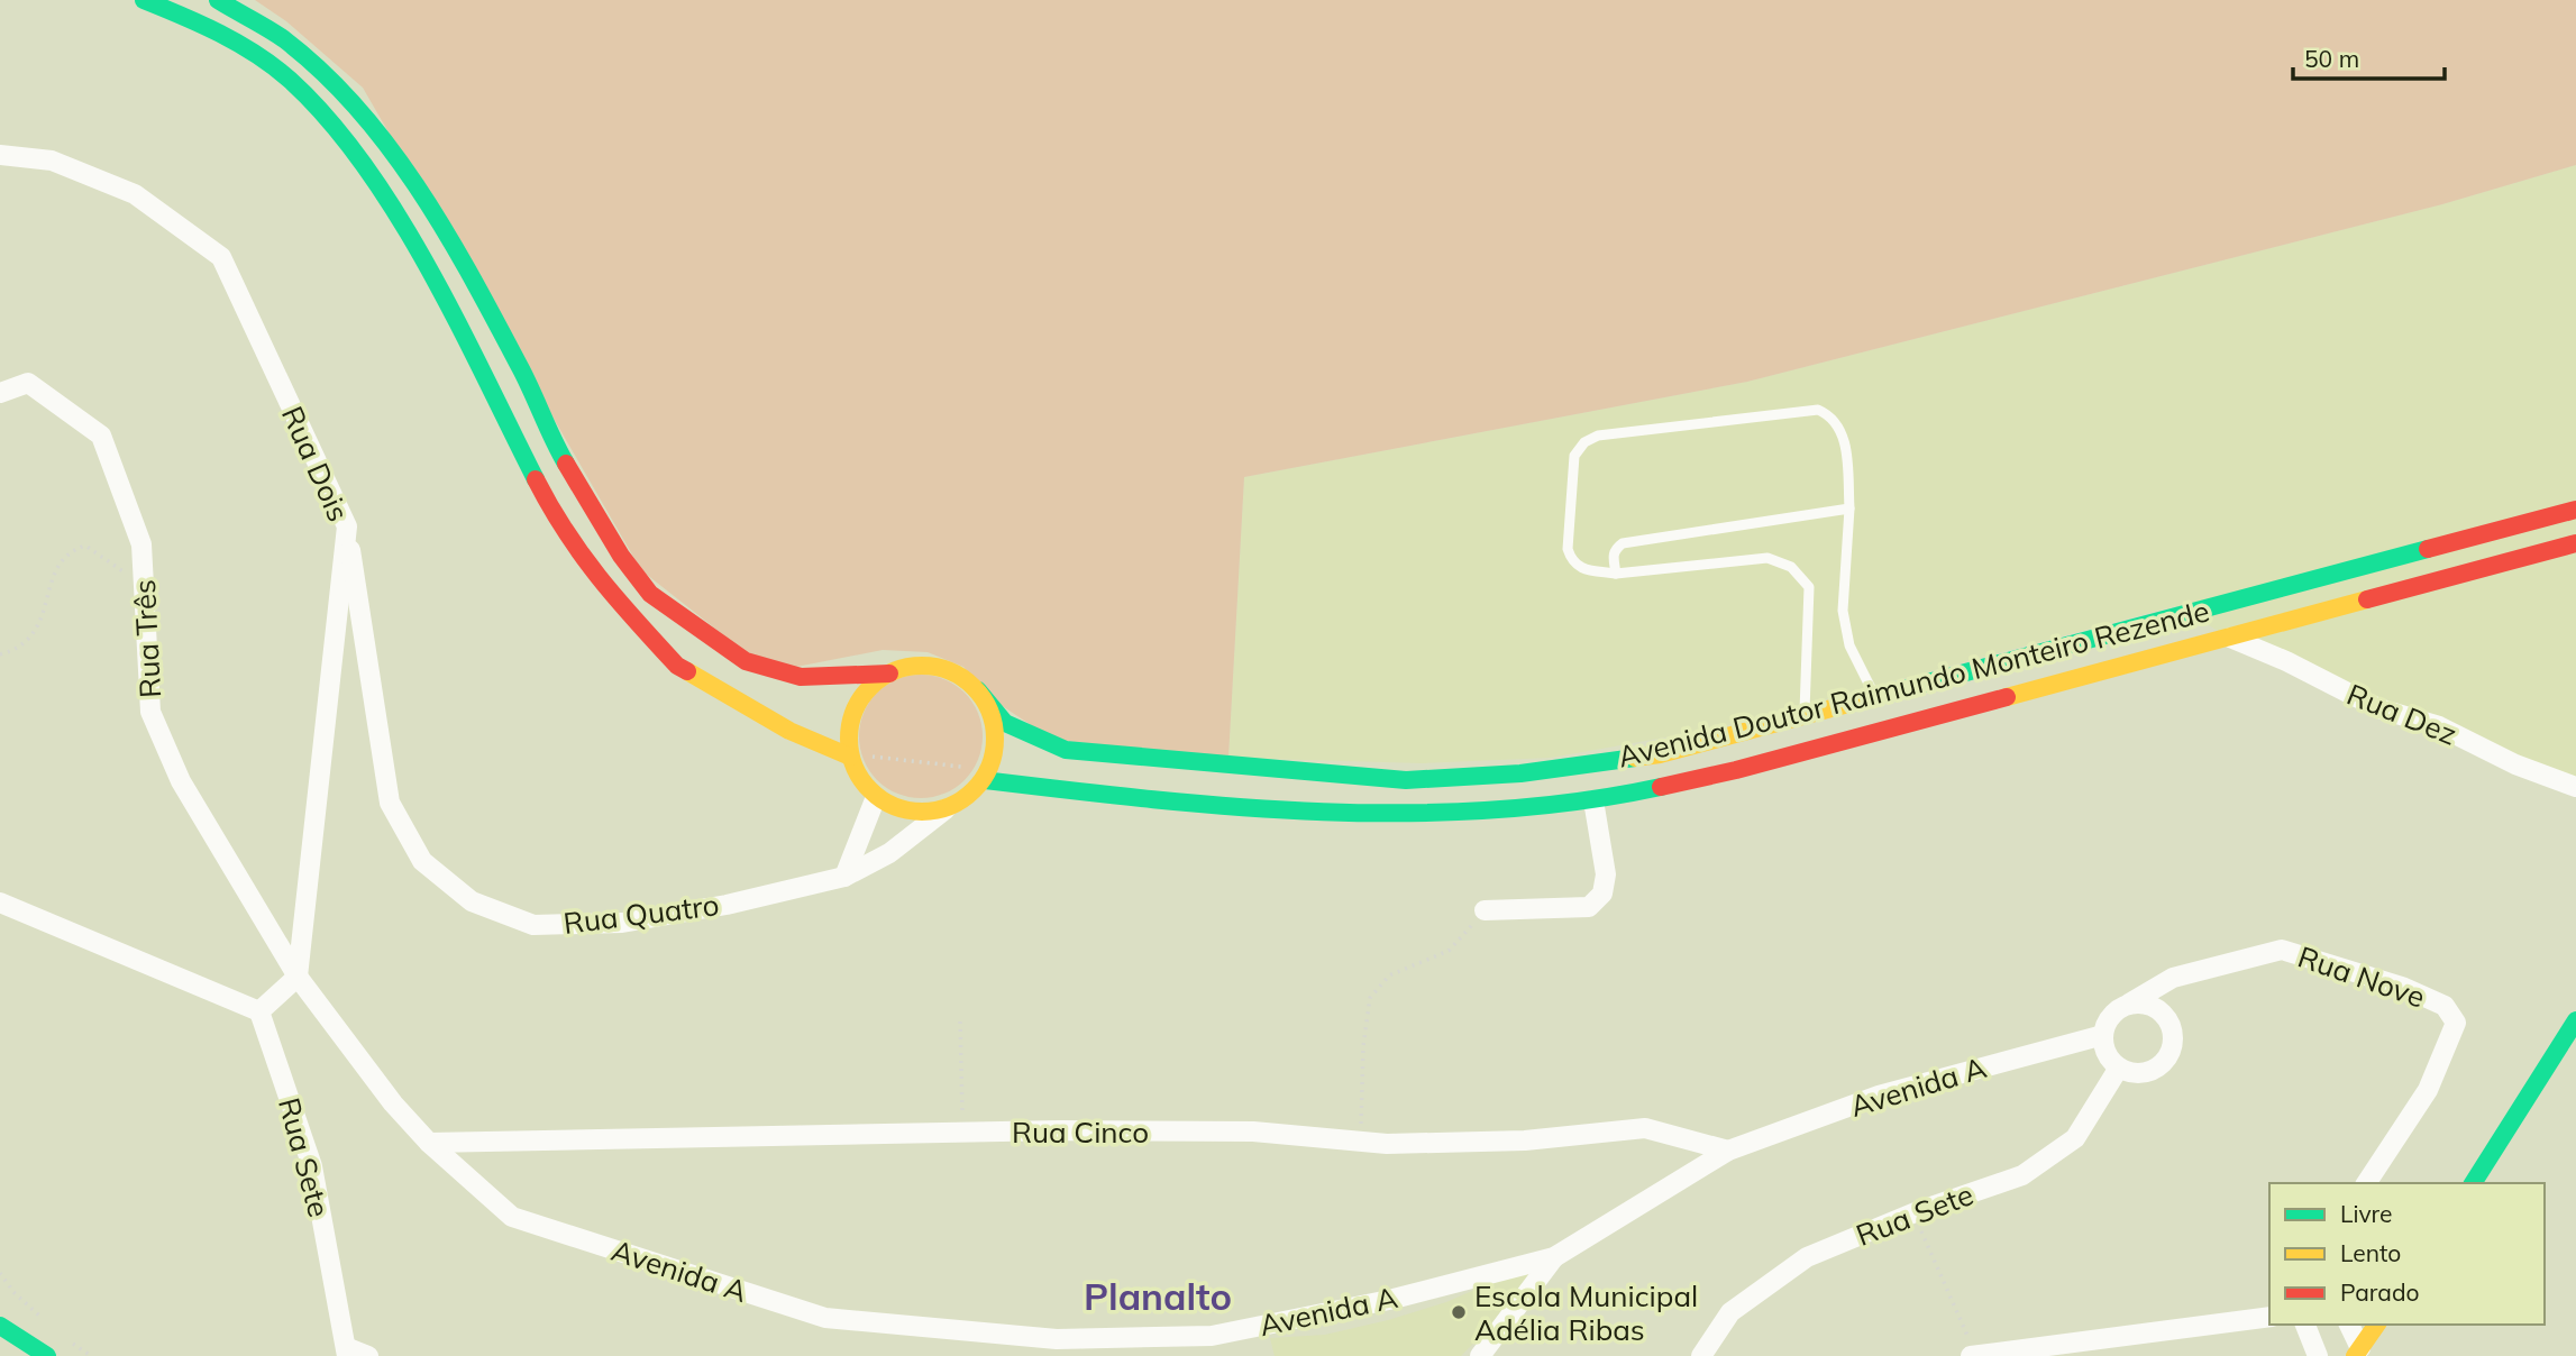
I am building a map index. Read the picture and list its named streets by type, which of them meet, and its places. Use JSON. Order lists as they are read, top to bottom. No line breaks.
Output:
{"streets":{"main road":["Avenida Doutor Raimundo Monteiro Rezende"],"street":["Rua Dois","Rua Três","Rua Dez","Rua Quatro","Rua Nove","Avenida A","Rua Cinco","Rua Sete"]},"crossings":[["Rua Dois","Rua Três"],["Rua Dois","Rua Quatro"],["Rua Dois","Avenida A"],["Rua Três","Avenida A"],["Avenida Doutor Raimundo Monteiro Rezende","Rua Dez"],["Rua Nove","Avenida A"],["Rua Nove","Rua Sete"],["Avenida A","Rua Cinco"],["Avenida A","Rua Sete"]],"districts":["Planalto"],"places":["Escola Municipal Adélia Ribas"],"legend":["Livre","Lento","Parado"],"scale_bar":"50 m"}
